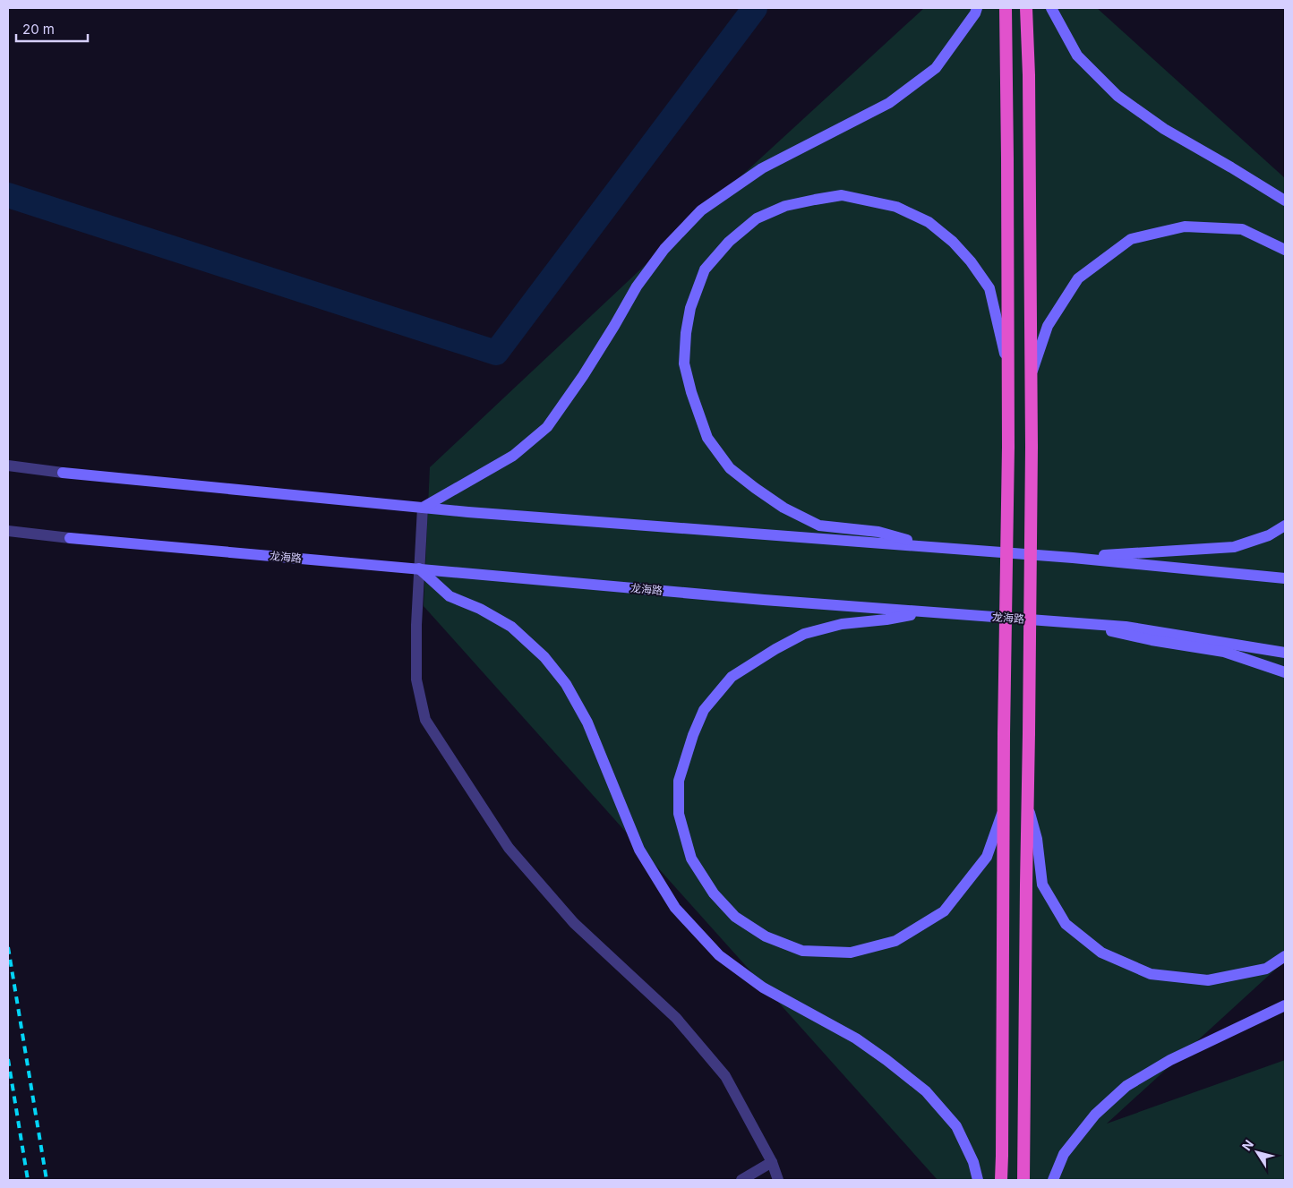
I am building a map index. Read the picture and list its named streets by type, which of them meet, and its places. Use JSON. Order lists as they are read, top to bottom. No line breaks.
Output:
{"streets":{"main road":["龙海路"]},"scale_bar":"20 m","north":"top left"}
